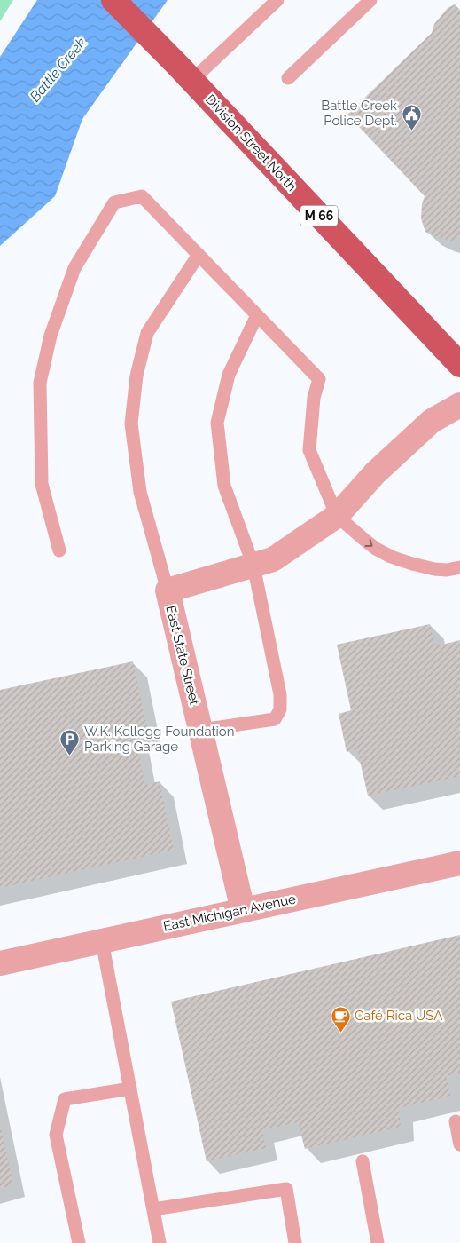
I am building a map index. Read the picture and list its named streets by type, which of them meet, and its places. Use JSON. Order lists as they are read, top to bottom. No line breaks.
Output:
{"streets":{"main road":["Division Street North","M 66"],"street":["East State Street","East Michigan Avenue"]},"crossings":[["East State Street","East Michigan Avenue"]],"water":["Battle Creek"],"places":{"public building":["Battle Creek Police Dept."],"parking":["W.K. Kellogg Foundation Parking Garage"],"cafe":["Café Rica USA"]}}
